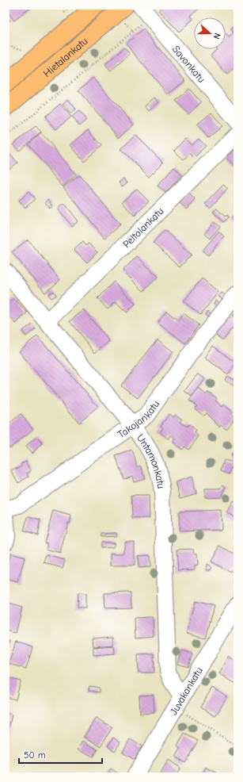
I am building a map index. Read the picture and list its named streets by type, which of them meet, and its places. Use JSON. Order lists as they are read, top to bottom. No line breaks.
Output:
{"streets":{"main road":["Hietalankatu"],"street":["Savonkatu","Peltolankatu","Takojankatu","Untamonkatu","Juvakankatu"]},"crossings":[["Peltolankatu","Untamonkatu"],["Takojankatu","Untamonkatu"],["Untamonkatu","Juvakankatu"]],"scale_bar":"50 m","north":"right"}
